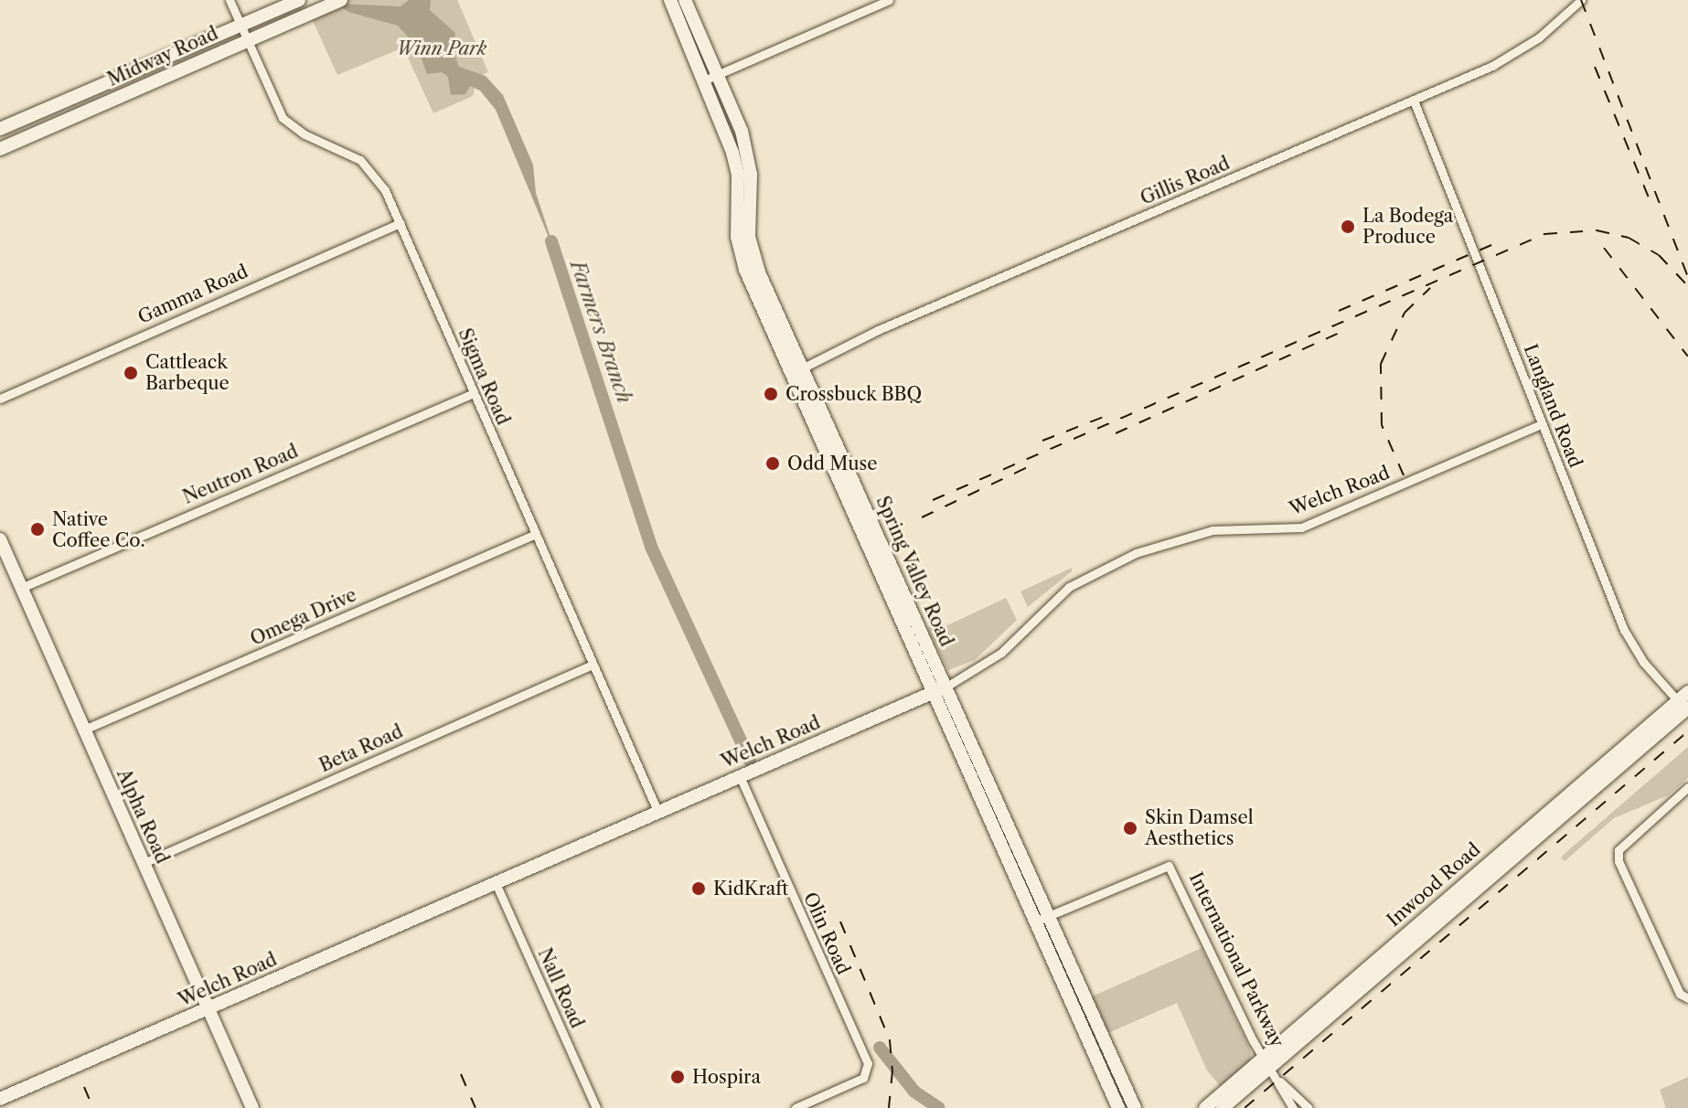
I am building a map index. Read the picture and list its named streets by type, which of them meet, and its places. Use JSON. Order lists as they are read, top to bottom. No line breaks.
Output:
{"streets":{"main road":["Midway Road","Welch Road","Spring Valley Road","Alpha Road","Inwood Road"],"street":["Gillis Road","Gamma Road","Sigma Road","Langland Road","Neutron Road","Omega Drive","Beta Road","Olin Road","International Parkway","Nall Road"]},"crossings":[["Midway Road","Sigma Road"],["Gillis Road","Langland Road"],["Gillis Road","Spring Valley Road"],["Gamma Road","Sigma Road"],["Sigma Road","Neutron Road"],["Sigma Road","Welch Road"],["Sigma Road","Omega Drive"],["Sigma Road","Beta Road"],["Langland Road","Welch Road"],["Langland Road","Inwood Road"],["Neutron Road","Alpha Road"],["Welch Road","Spring Valley Road"],["Welch Road","Alpha Road"],["Welch Road","Olin Road"],["Welch Road","Nall Road"],["Spring Valley Road","International Parkway"],["Omega Drive","Alpha Road"],["Beta Road","Alpha Road"],["Inwood Road","International Parkway"]],"water":["Farmers Branch"],"parks":["Winn Park"],"places":["La Bodega Produce","Cattleack Barbeque","Crossbuck BBQ","Odd Muse","Native Coffee Co.","Skin Damsel Aesthetics","KidKraft","Hospira"]}
